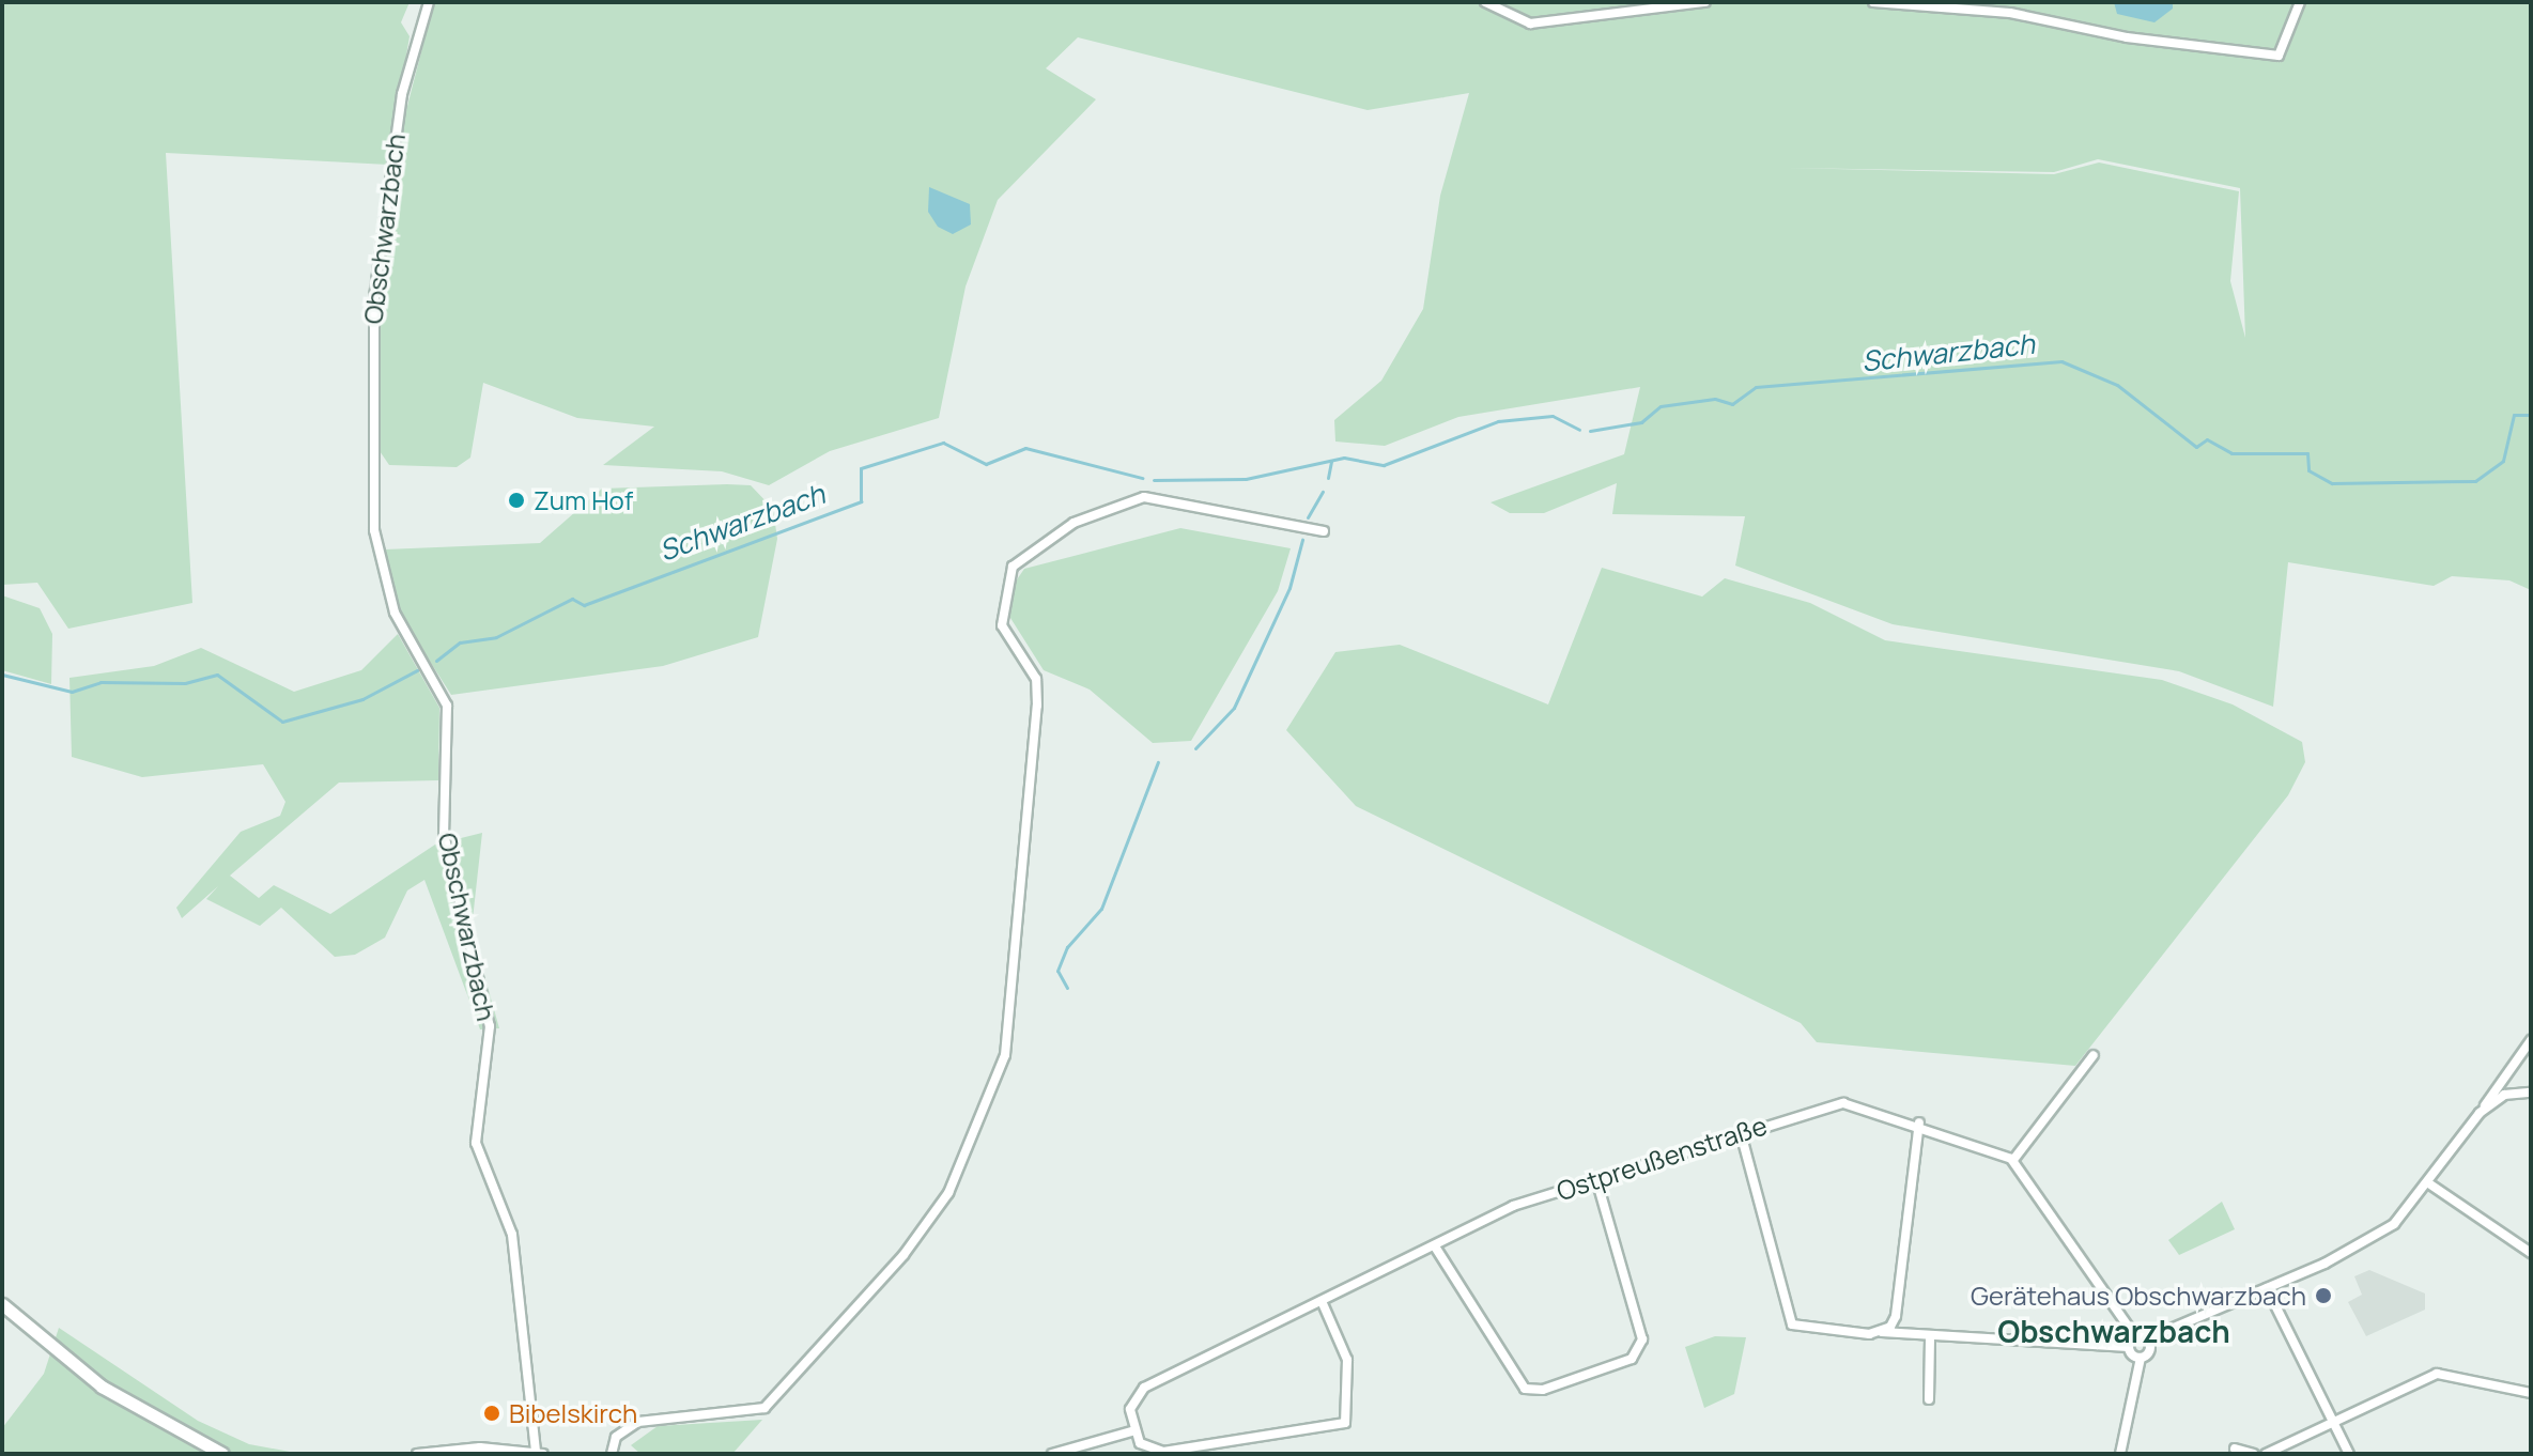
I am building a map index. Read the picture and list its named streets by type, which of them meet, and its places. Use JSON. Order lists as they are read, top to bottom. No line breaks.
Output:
{"streets":{"street":["Obschwarzbach","Ostpreußenstraße"]},"districts":["Obschwarzbach"],"water":["Schwarzbach"],"places":["Zum Hof","Gerätehaus Obschwarzbach","Bibelskirch"]}
